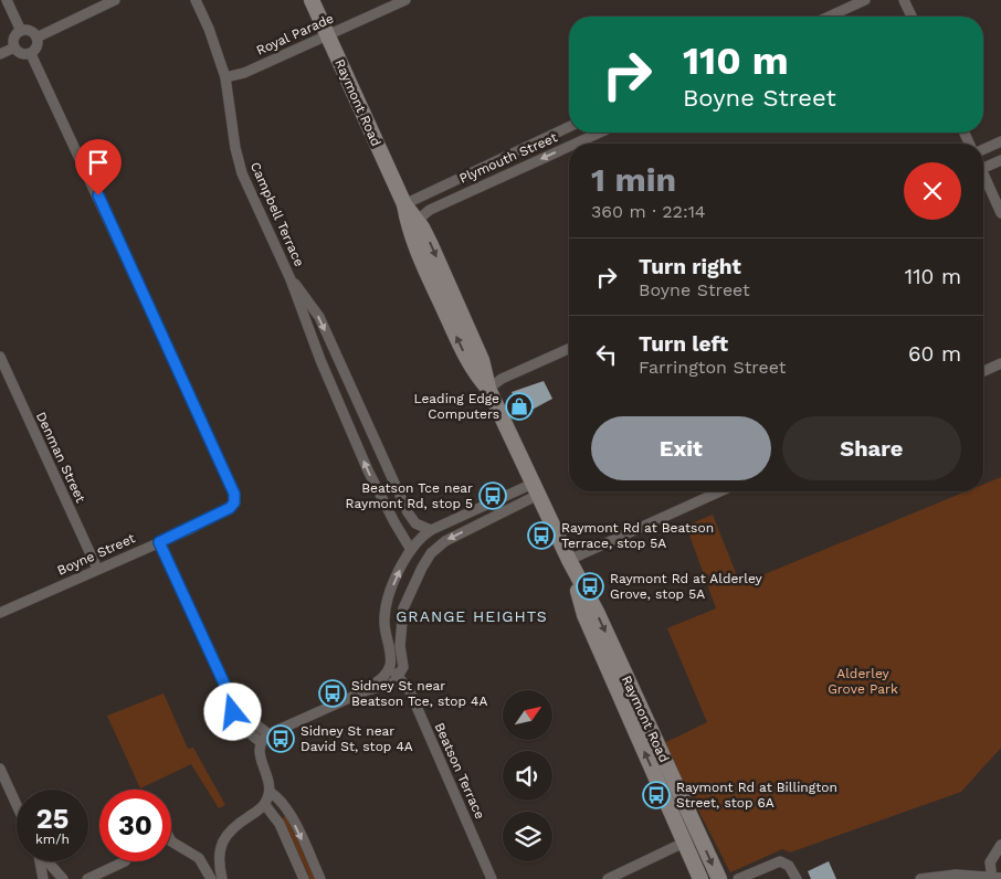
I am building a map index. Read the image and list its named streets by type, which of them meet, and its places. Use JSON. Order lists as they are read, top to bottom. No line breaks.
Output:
{"streets":{"main road":["Raymont Road"],"street":["Royal Parade","Plymouth Street","Campbell Terrace","Denman Street","Boyne Street","Beatson Terrace"]},"crossings":[["Royal Parade","Raymont Road"],["Royal Parade","Campbell Terrace"],["Raymont Road","Plymouth Street"],["Denman Street","Boyne Street"]],"districts":["GRANGE HEIGHTS"],"parks":["Alderley Grove Park"],"places":{"shop":["Leading Edge Computers"],"bus stop":["Beatson Tce near Raymont Rd, stop 5","Raymont Rd at Beatson Terrace, stop 5A","Raymont Rd at Alderley Grove, stop 5A","Sidney St near Beatson Tce, stop 4A","Sidney St near David St, stop 4A","Raymont Rd at Billington Street, stop 6A"]},"north":"top right","page":{"turn":["110 m","Boyne Street"],"heading":["1 min","360 m · 22:14"],"list":[{"name":"Turn right","note":"Boyne Street","value":"110 m"},{"name":"Turn left","note":"Farrington Street","value":"60 m"}],"buttons":["Exit","Share"],"speed":"25 km/h","limit":"30"}}
